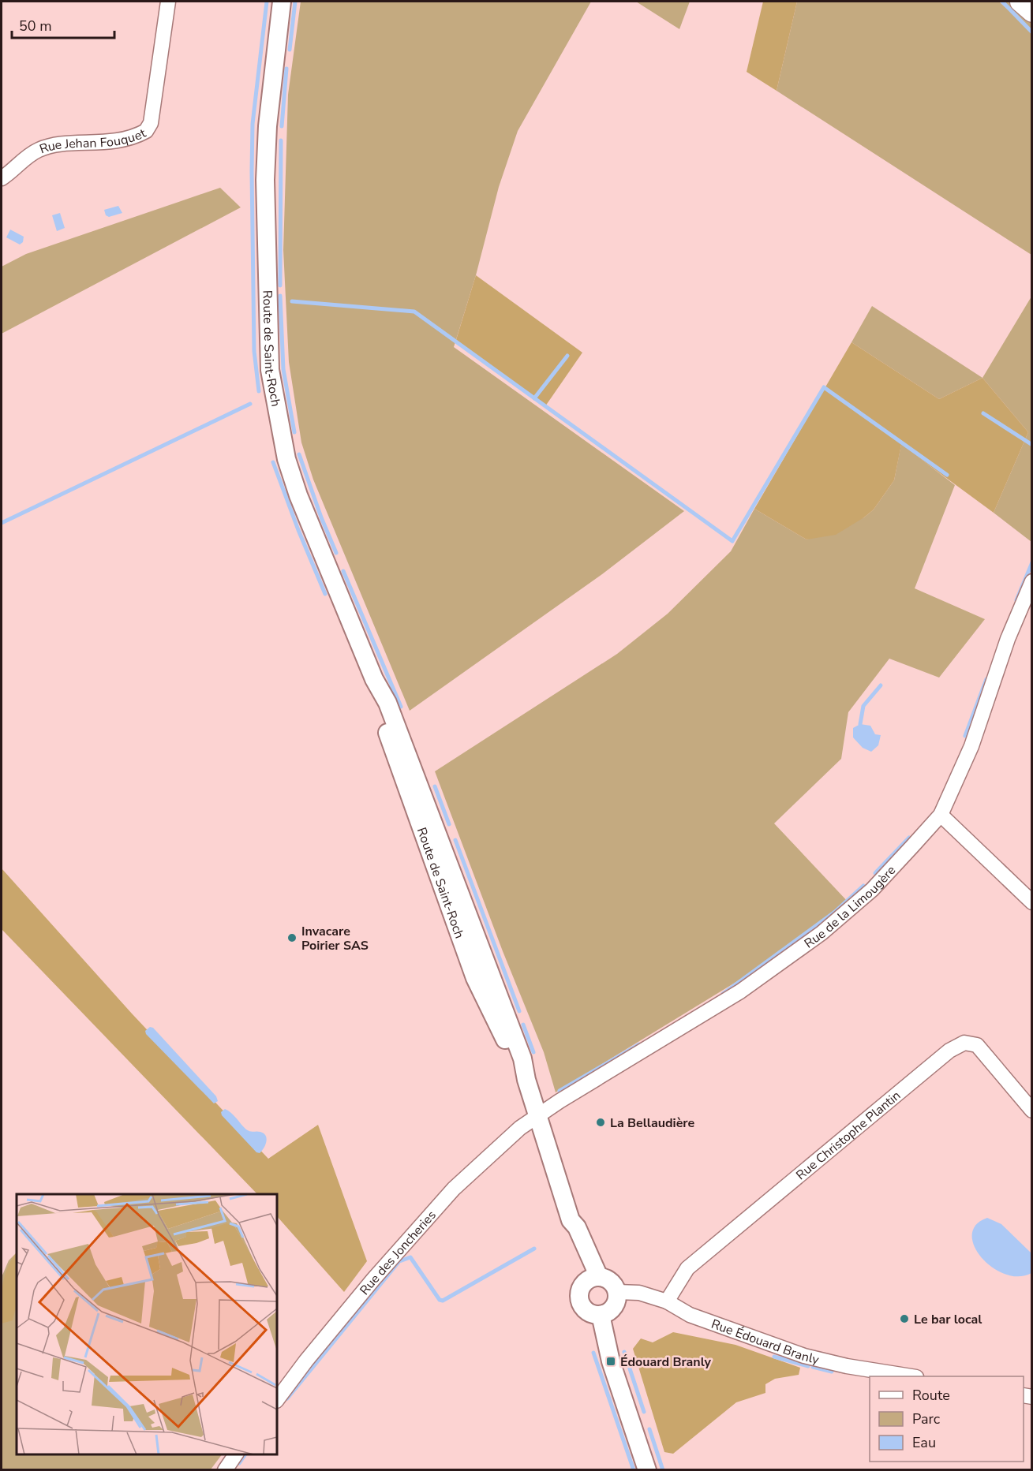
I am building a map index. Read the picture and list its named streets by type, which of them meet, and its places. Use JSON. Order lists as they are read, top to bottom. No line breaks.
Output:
{"streets":{"street":["Rue Jehan Fouquet","Route de Saint-Roch","Rue de la Limougère","Rue Christophe Plantin","Rue des Joncheries","Rue Édouard Branly"]},"crossings":[["Route de Saint-Roch","Rue de la Limougère"],["Route de Saint-Roch","Rue des Joncheries"],["Route de Saint-Roch","Rue Édouard Branly"],["Rue de la Limougère","Rue des Joncheries"],["Rue Christophe Plantin","Rue Édouard Branly"]],"places":{"other":["Invacare Poirier SAS","La Bellaudière","Le bar local"],"transit":["Édouard Branly"]},"legend":["Route","Parc","Eau"],"scale_bar":"50 m"}
